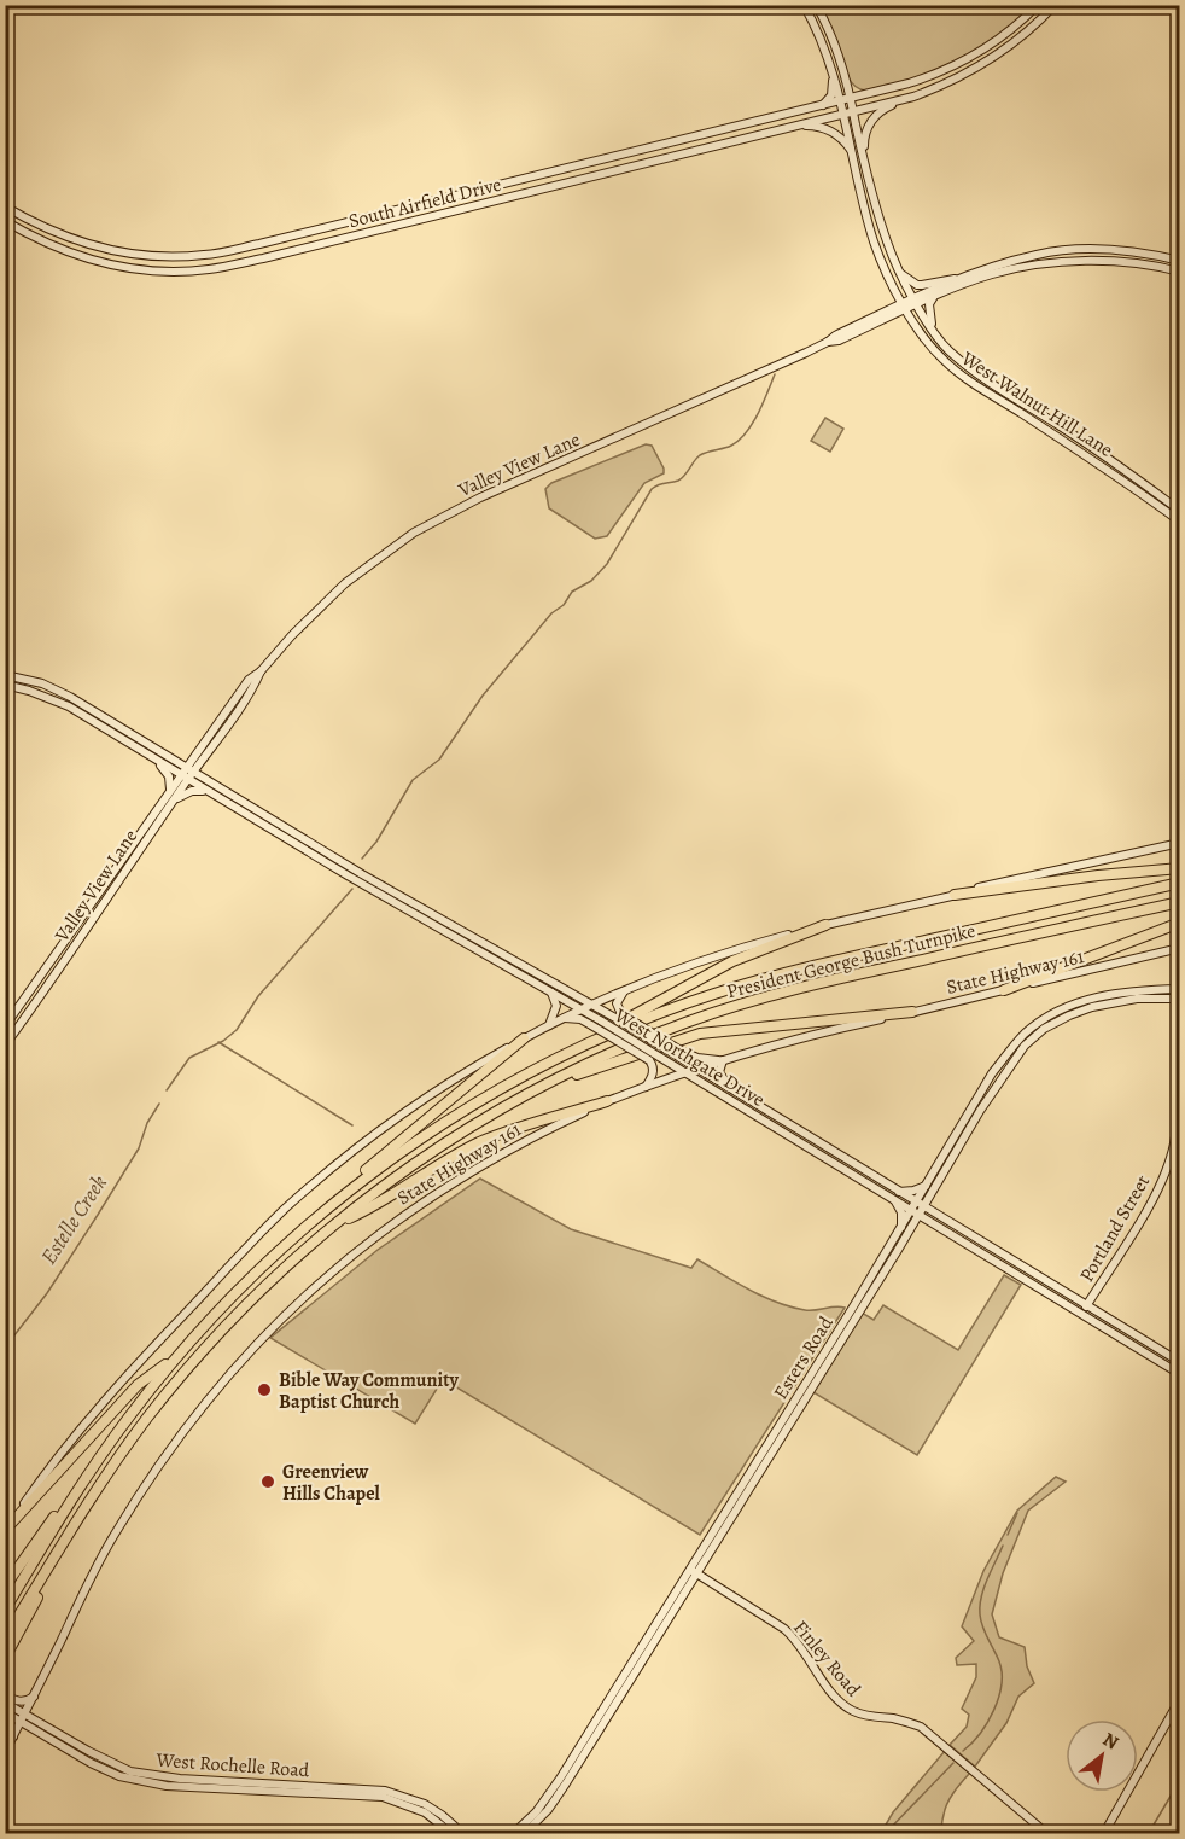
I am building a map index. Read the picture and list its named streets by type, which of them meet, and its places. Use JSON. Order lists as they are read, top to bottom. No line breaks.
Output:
{"streets":{"highway":["President George Bush Turnpike"],"main road":["South Airfield Drive","West Walnut Hill Lane","Valley View Lane","State Highway 161","West Northgate Drive","Portland Street","Esters Road","Finley Road","West Rochelle Road"]},"crossings":[["South Airfield Drive","West Walnut Hill Lane"],["West Walnut Hill Lane","Valley View Lane"],["Valley View Lane","West Northgate Drive"],["State Highway 161","West Northgate Drive"],["State Highway 161","West Rochelle Road"],["West Northgate Drive","Portland Street"],["West Northgate Drive","Esters Road"],["Esters Road","Finley Road"]],"water":["Estelle Creek"],"places":["Bible Way Community Baptist Church","Greenview Hills Chapel"],"north":"top right"}
